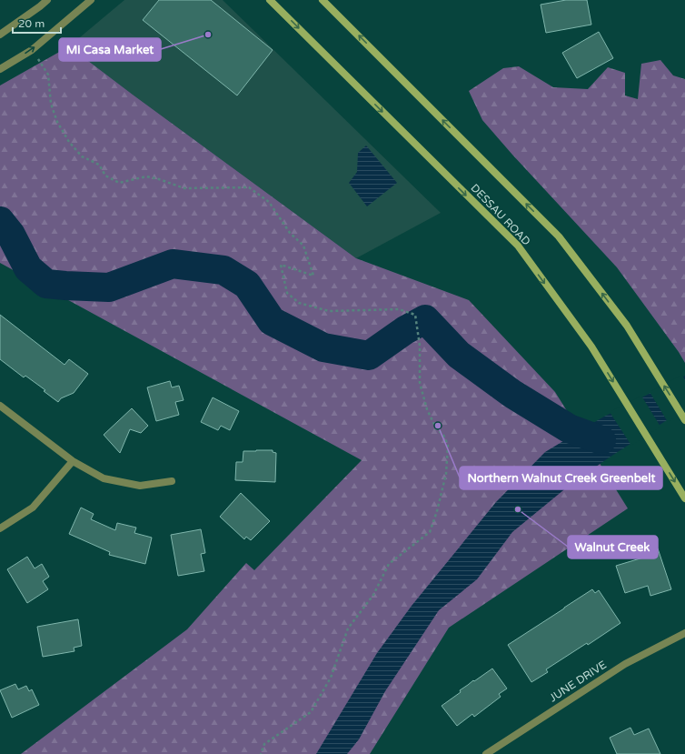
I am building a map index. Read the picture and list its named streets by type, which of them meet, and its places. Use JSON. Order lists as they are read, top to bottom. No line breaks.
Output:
{"streets":{"main road":["DESSAU ROAD"],"street":["JUNE DRIVE"]},"places":["Mi Casa Market","Northern Walnut Creek Greenbelt","Walnut Creek"],"scale_bar":"20 m"}
